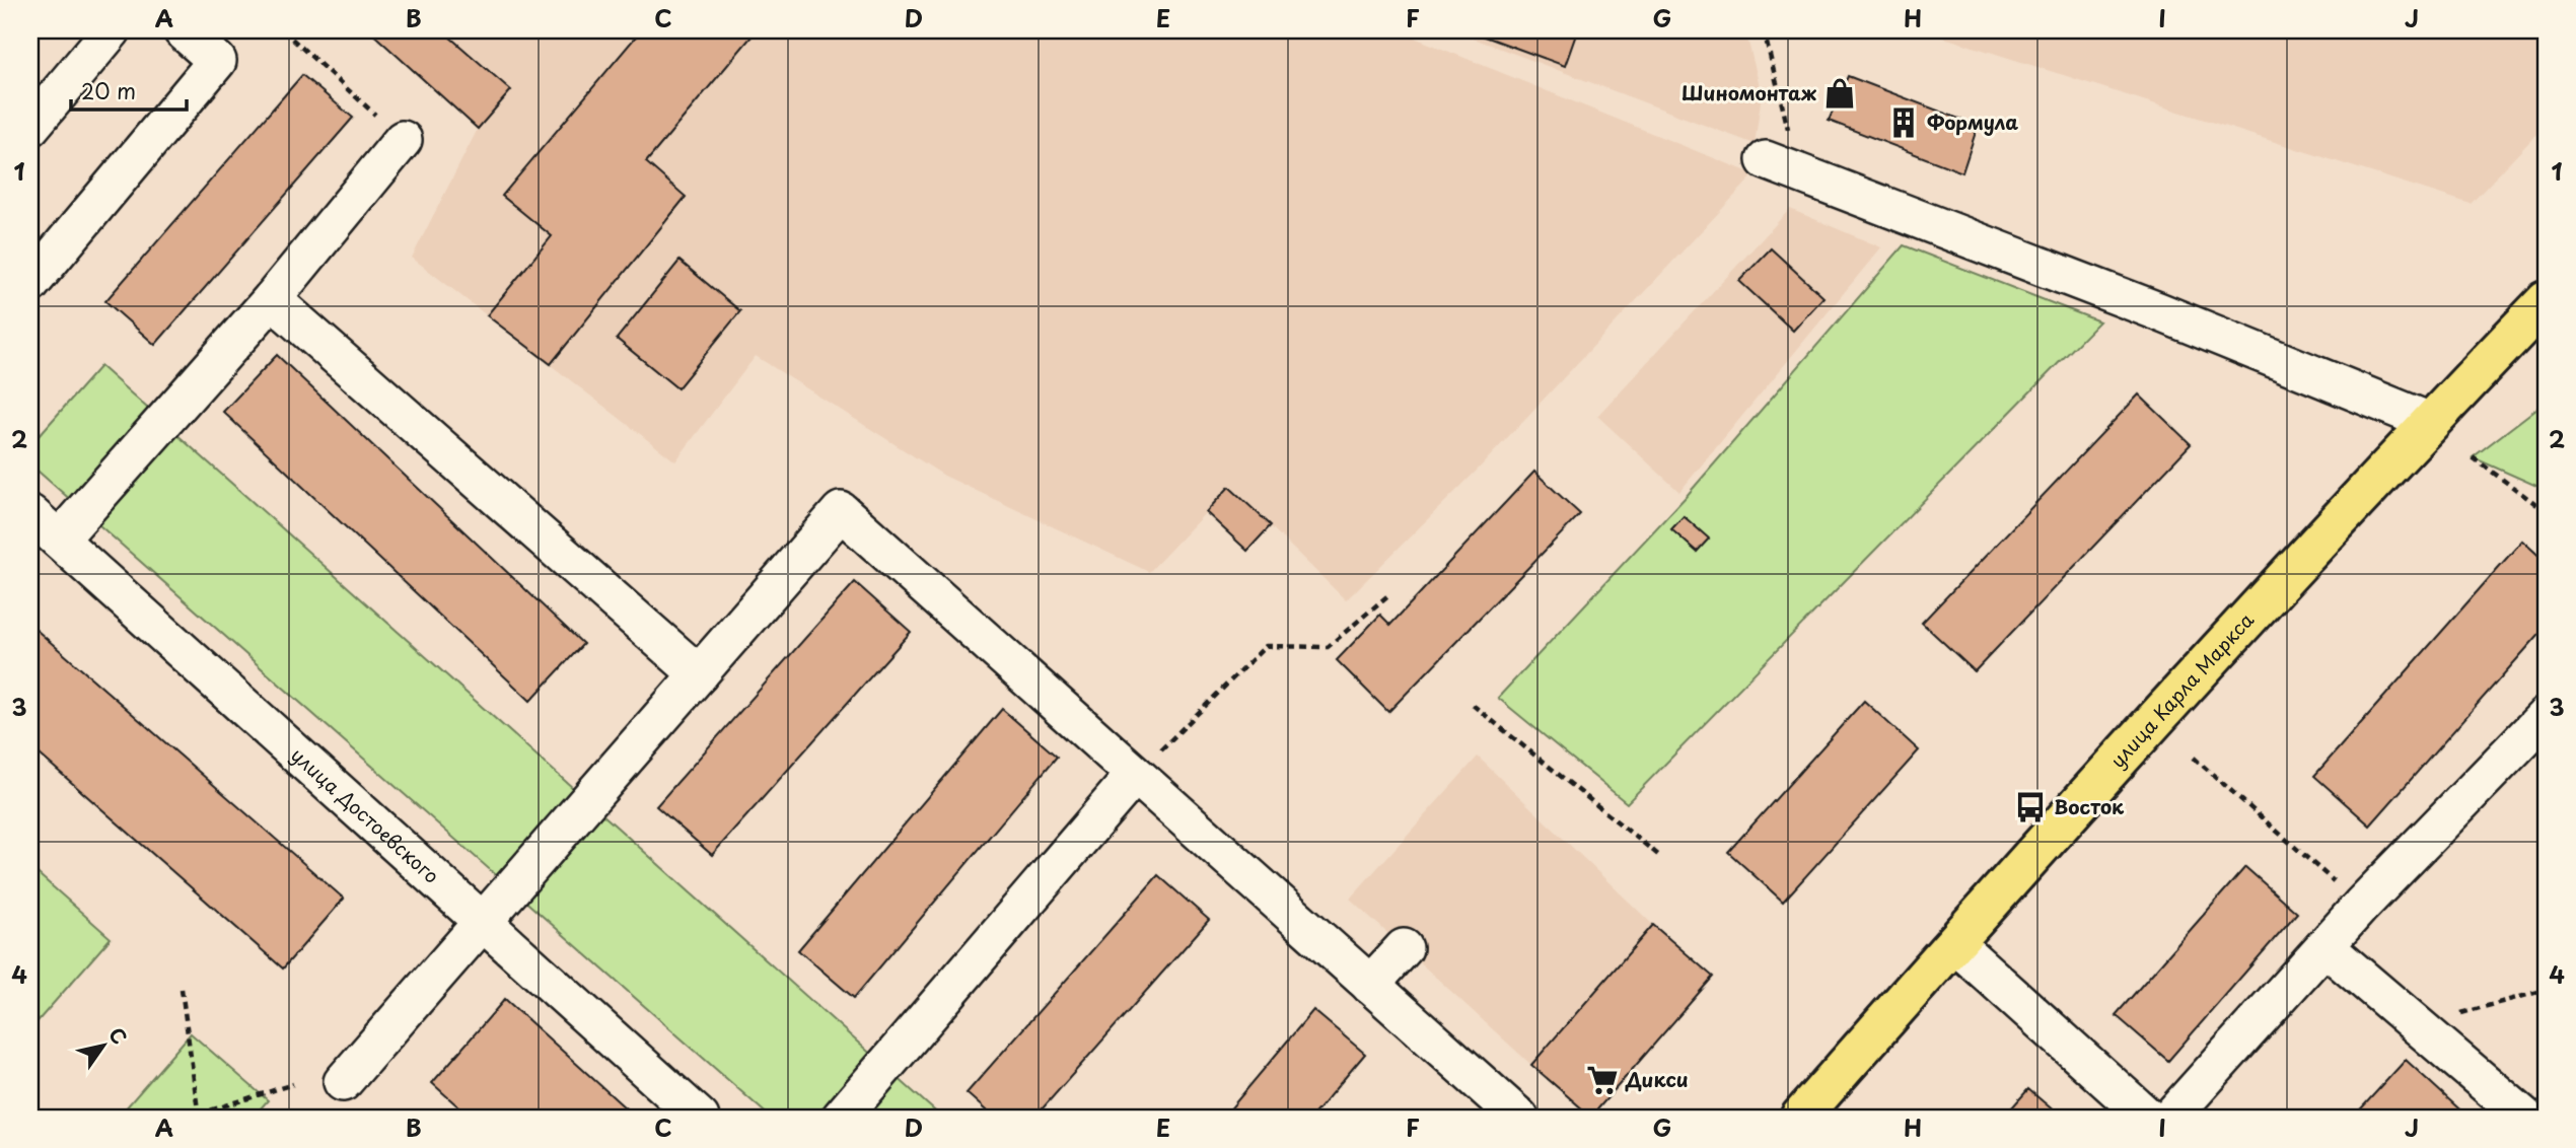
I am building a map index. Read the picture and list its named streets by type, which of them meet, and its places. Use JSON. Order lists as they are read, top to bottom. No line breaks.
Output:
{"streets":{"main road":["улица Карла Маркса"],"street":["улица Достоевского"]},"places":{"shop":["Шиномонтаж"],"building":["Формула"],"bus stop":["Восток"],"supermarket":["Дикси"]},"scale_bar":"20 m","north":"top right","grid":{"columns":["A","B","C","D","E","F","G","H","I","J"],"rows":["1","2","3","4"]}}
